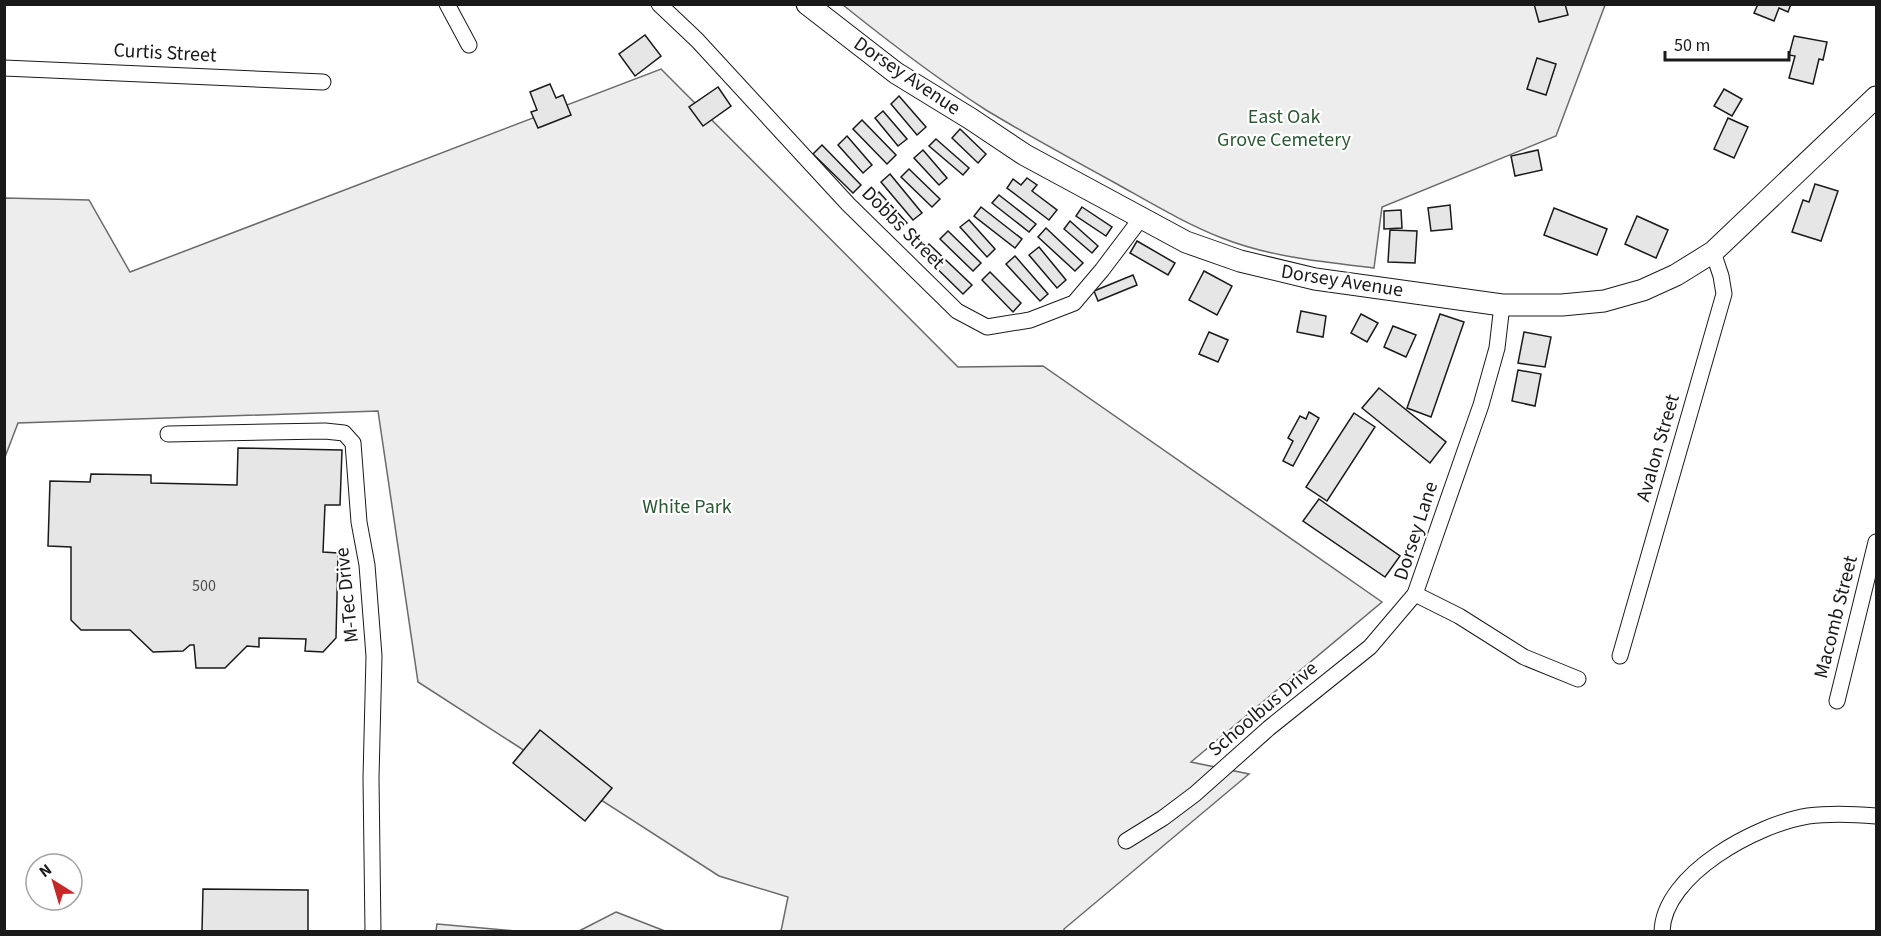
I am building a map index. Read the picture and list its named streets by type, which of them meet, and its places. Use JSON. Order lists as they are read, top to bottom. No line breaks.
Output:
{"streets":{"street":["Curtis Street","Dorsey Avenue","Dobbs Street","Avalon Street","Dorsey Lane","M-Tec Drive","Macomb Street","Schoolbus Drive"]},"crossings":[["Dorsey Avenue","Dobbs Street"],["Dorsey Avenue","Avalon Street"],["Dorsey Avenue","Dorsey Lane"],["Dorsey Lane","Schoolbus Drive"]],"parks":["East Oak Grove Cemetery","White Park"],"house_numbers":["500"],"scale_bar":"50 m","north":"top left"}
